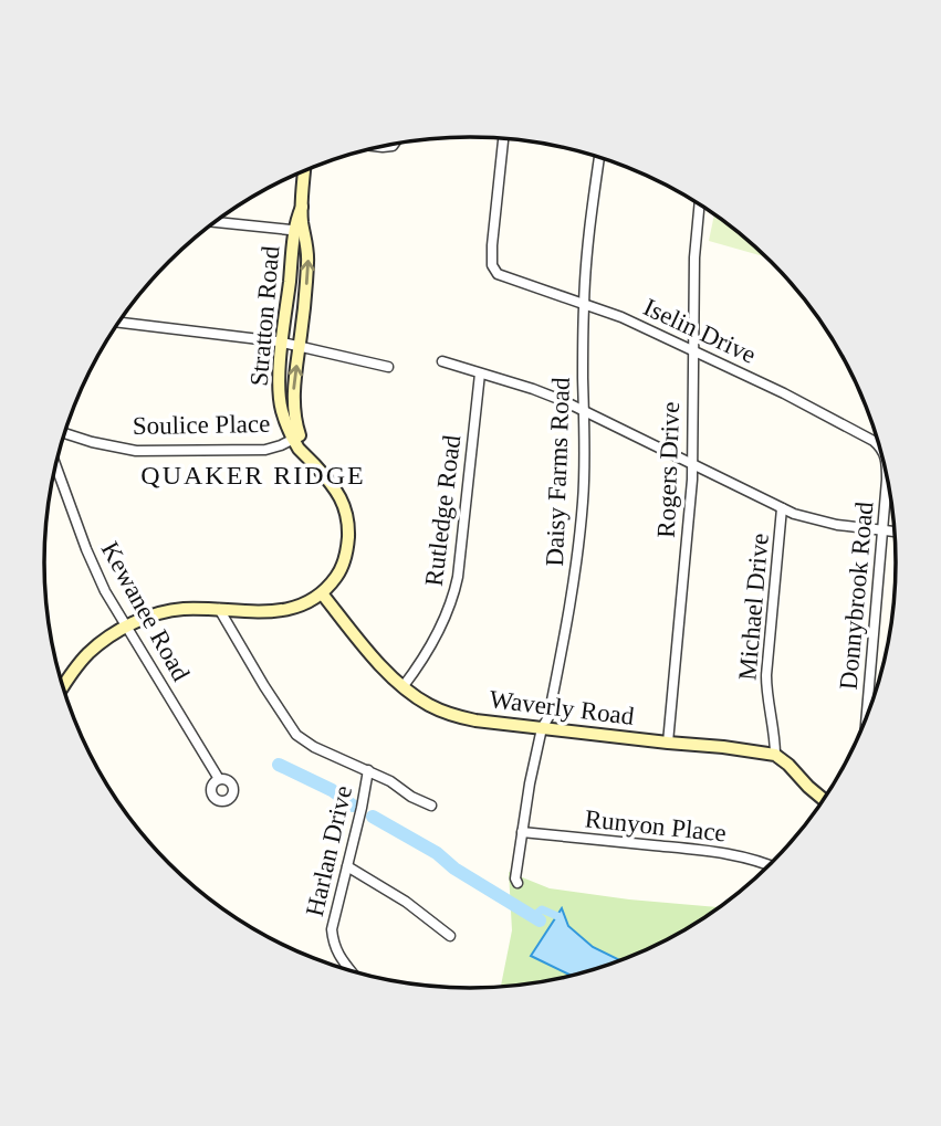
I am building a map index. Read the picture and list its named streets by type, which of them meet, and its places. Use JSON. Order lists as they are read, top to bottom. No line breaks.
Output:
{"streets":{"street":["Stratton Road","Iselin Drive","Soulice Place","Rogers Drive","Daisy Farms Road","Rutledge Road","Donnybrook Road","Michael Drive","Kewanee Road","Waverly Road","Runyon Place","Harlan Drive"]},"crossings":[["Stratton Road","Soulice Place"],["Stratton Road","Waverly Road"],["Iselin Drive","Rogers Drive"],["Iselin Drive","Daisy Farms Road"],["Rogers Drive","Waverly Road"],["Daisy Farms Road","Waverly Road"],["Daisy Farms Road","Runyon Place"],["Rutledge Road","Waverly Road"],["Michael Drive","Waverly Road"]],"districts":["QUAKER RIDGE"]}
